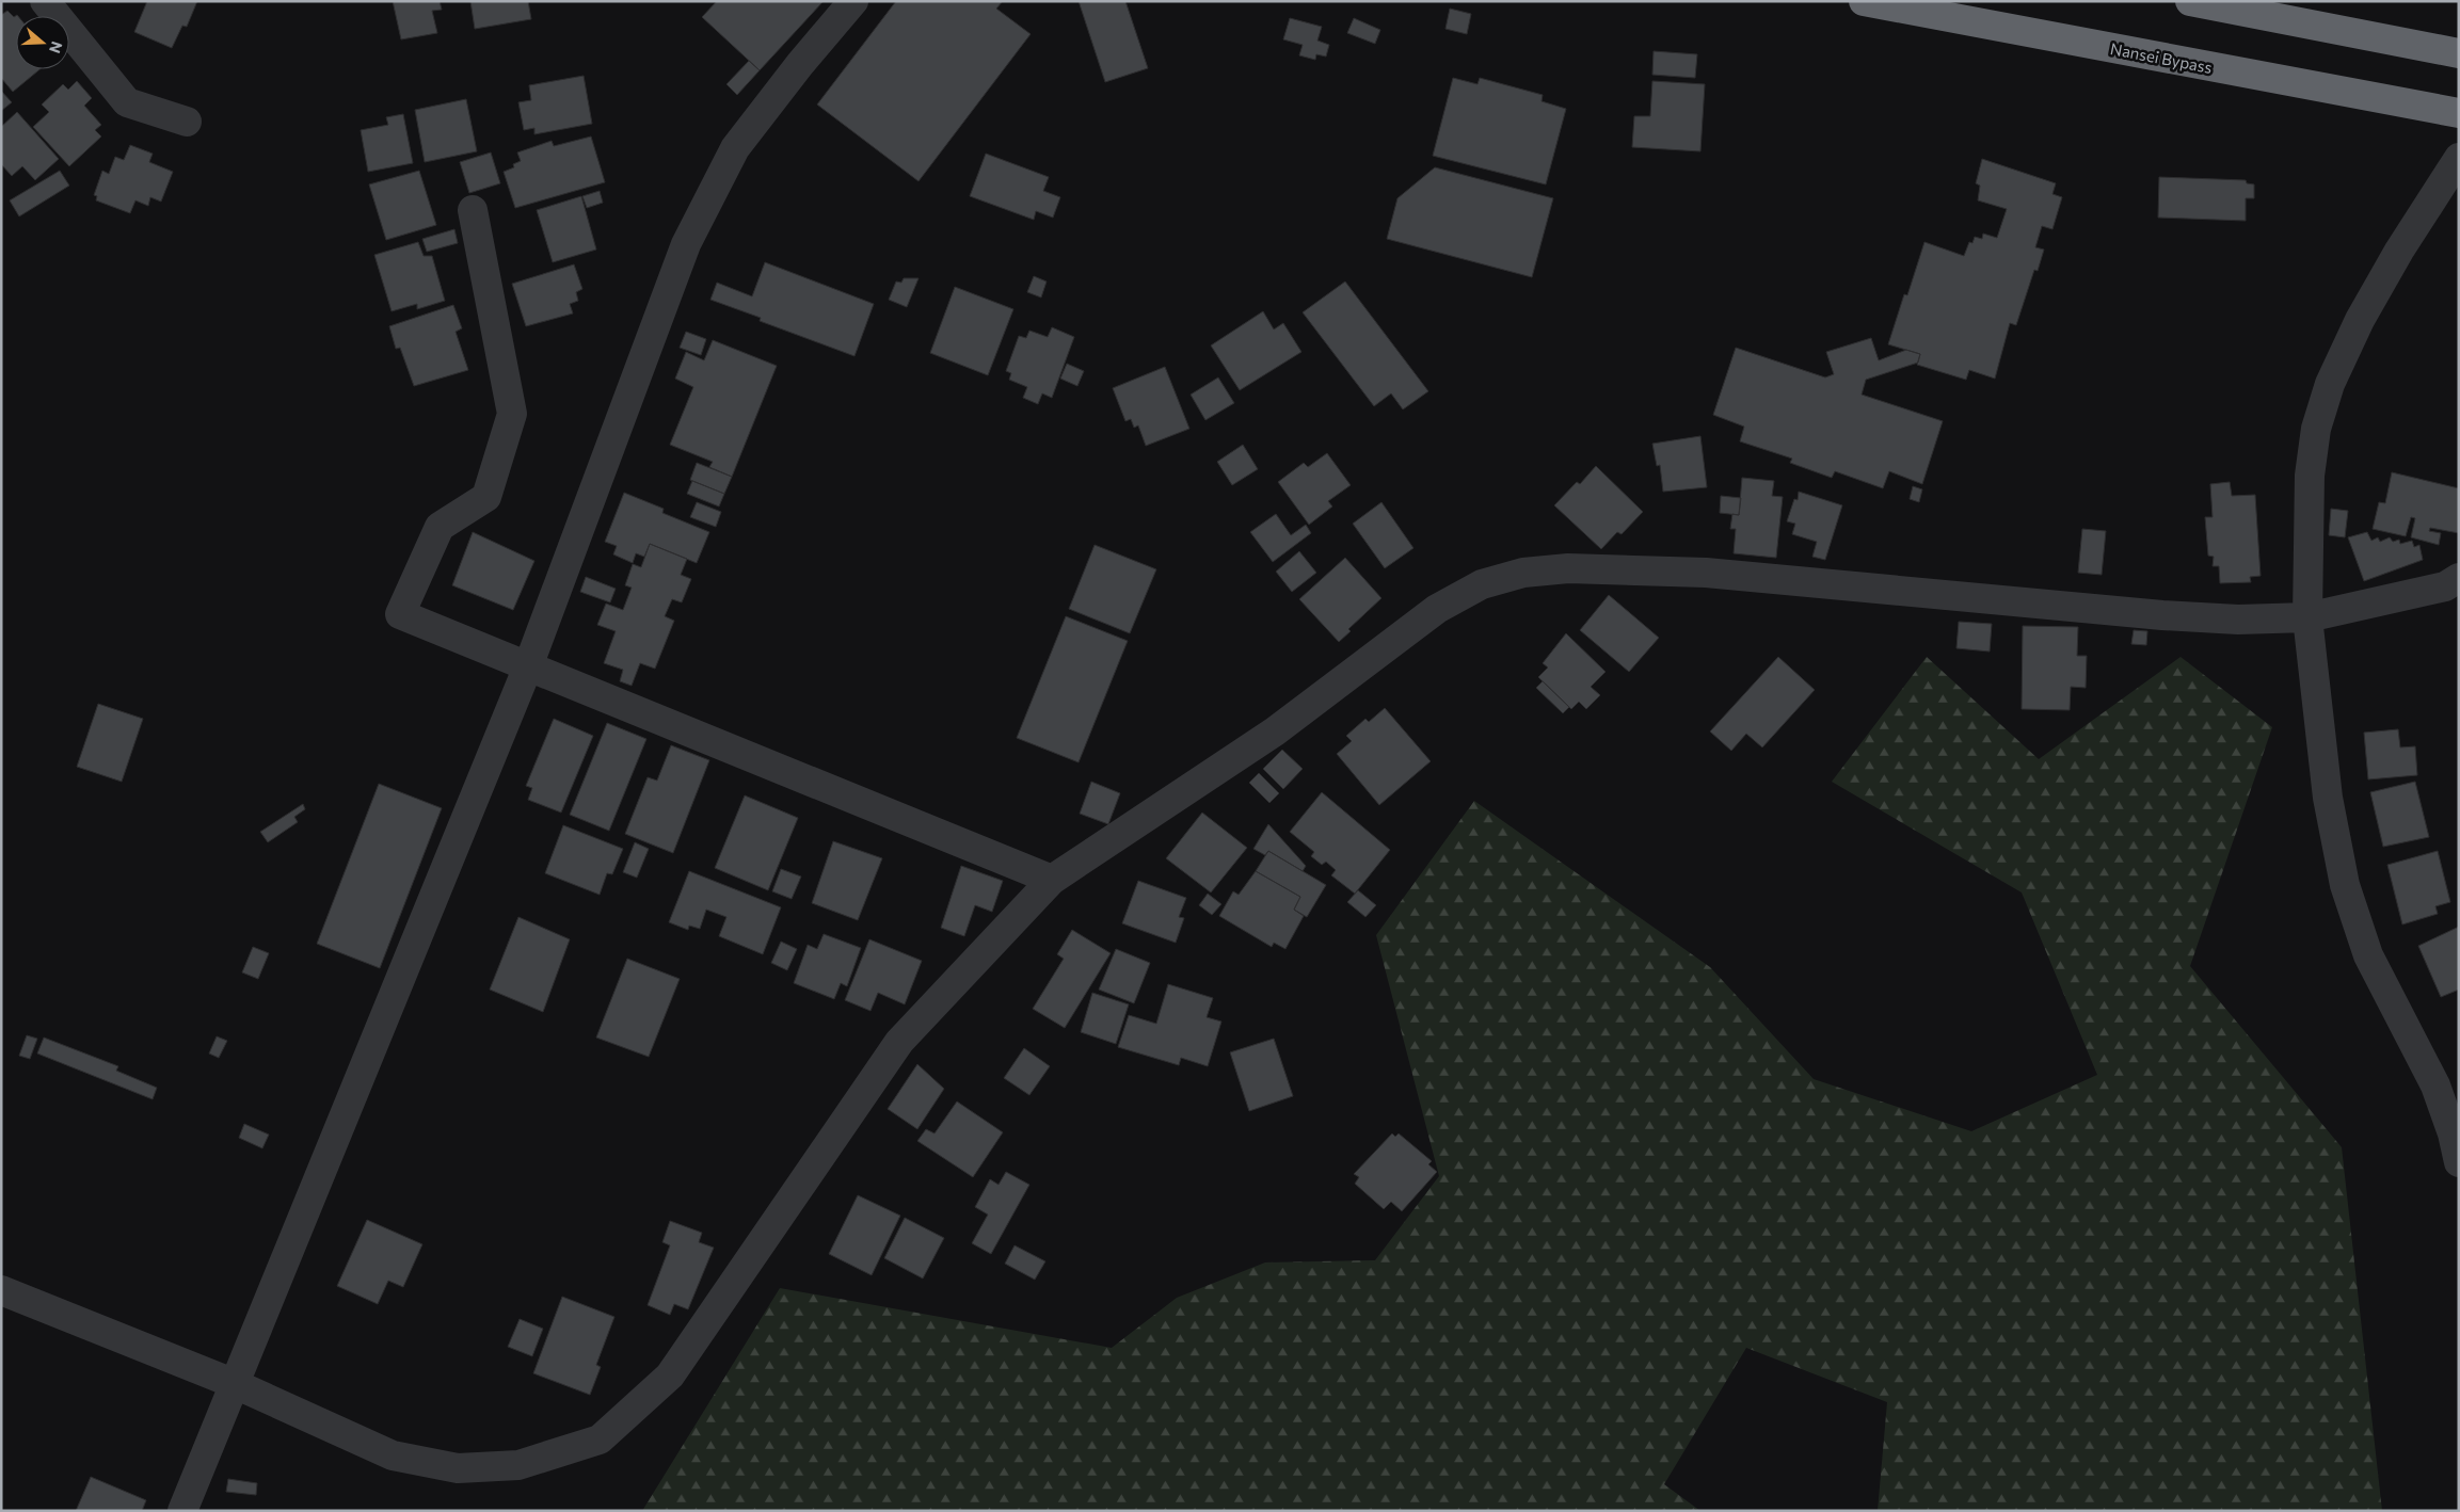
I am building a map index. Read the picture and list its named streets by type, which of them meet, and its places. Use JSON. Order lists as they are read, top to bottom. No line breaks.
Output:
{"streets":{"highway":["Nansei Bypass"]},"north":"right"}
